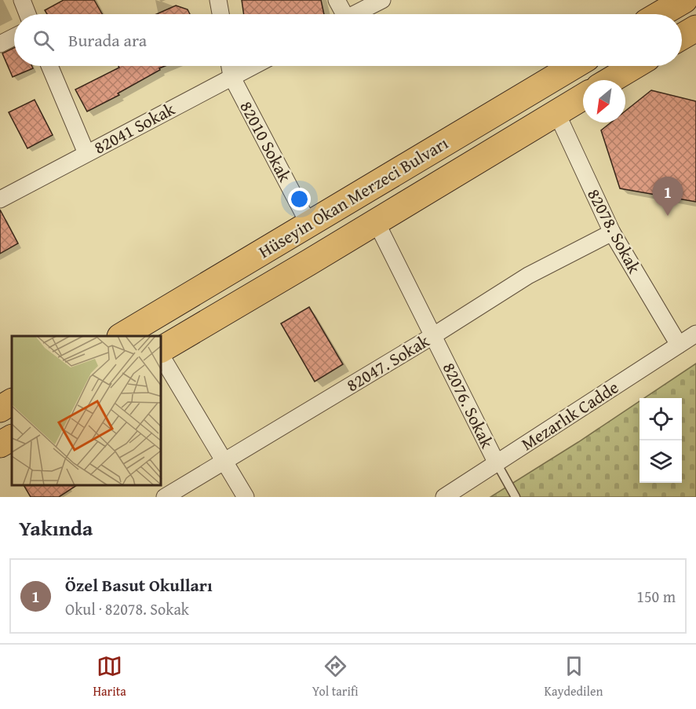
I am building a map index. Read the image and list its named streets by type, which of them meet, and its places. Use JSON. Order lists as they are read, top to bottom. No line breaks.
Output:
{"streets":{"main road":["Hüseyin Okan Merzeci Bulvarı"],"street":["82041 Sokak","82010 Sokak","82078. Sokak","82047. Sokak","82076. Sokak","Mezarlık Cadde"]},"crossings":[["82041 Sokak","82010 Sokak"],["82010 Sokak","Hüseyin Okan Merzeci Bulvarı"],["Hüseyin Okan Merzeci Bulvarı","82078. Sokak"],["Hüseyin Okan Merzeci Bulvarı","82076. Sokak"],["82078. Sokak","82047. Sokak"],["82078. Sokak","Mezarlık Cadde"],["82047. Sokak","82076. Sokak"],["82076. Sokak","Mezarlık Cadde"]],"north":"bottom left","page":{"search":"Burada ara","pins":"1","heading":"Yakında","list":[{"mark":"1","name":"Özel Basut Okulları","note":"Okul · 82078. Sokak","value":"150 m"}],"nav":["Harita","Yol tarifi","Kaydedilen"]}}
